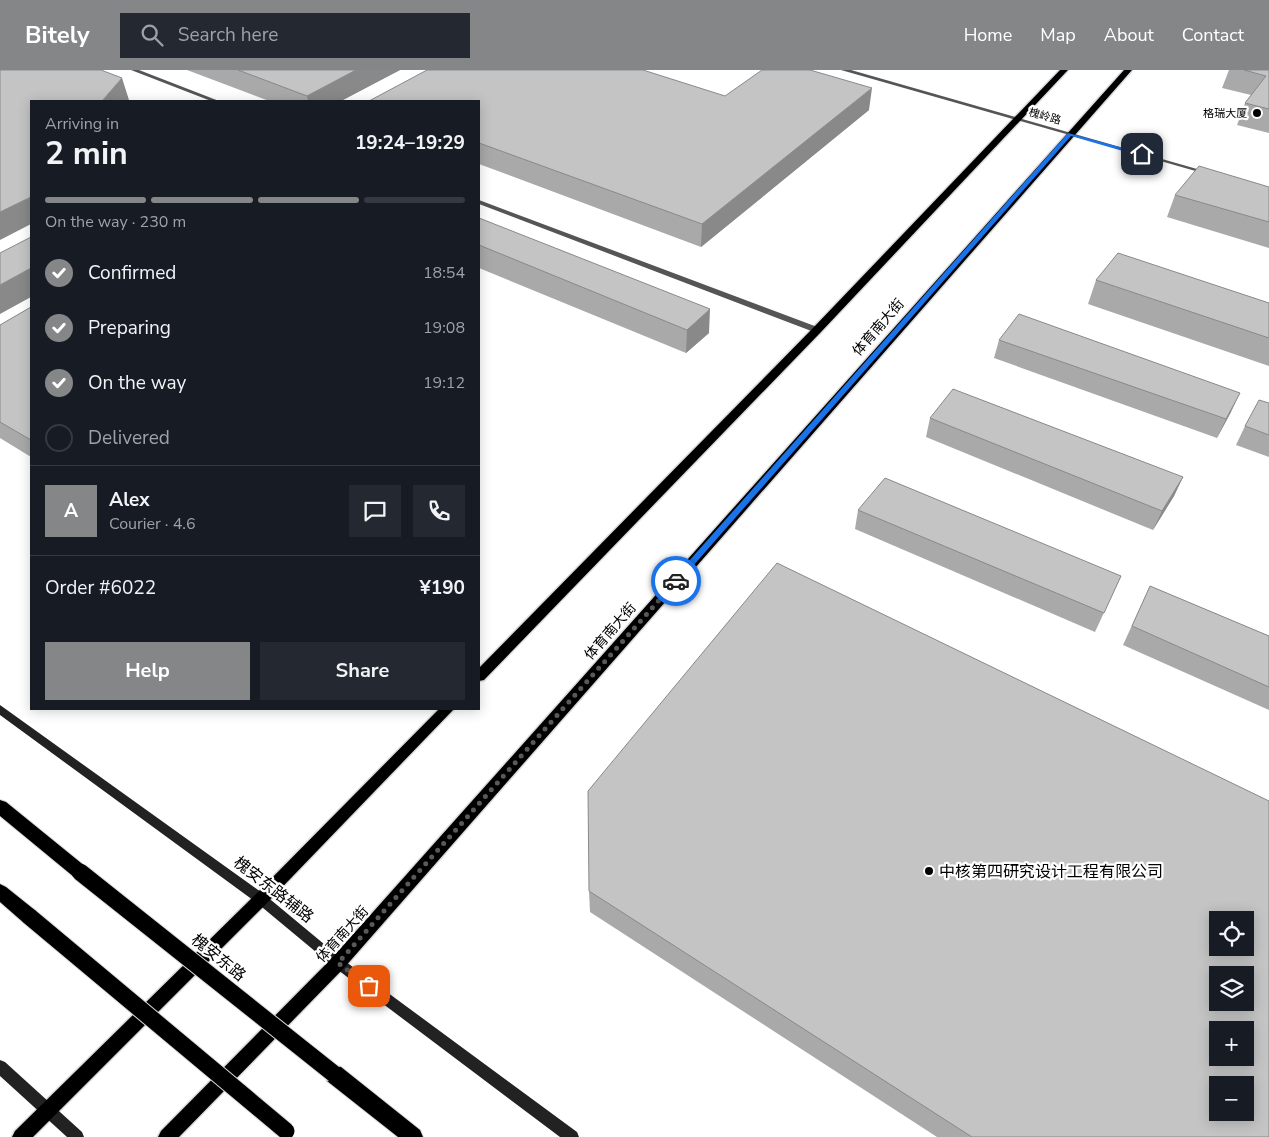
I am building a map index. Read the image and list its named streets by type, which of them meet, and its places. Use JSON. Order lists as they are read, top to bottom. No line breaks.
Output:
{"streets":{"highway":["槐安东路"],"main road":["体育南大街","槐安东路辅路"],"street":["槐岭路"]},"crossings":[["槐岭路","体育南大街"],["体育南大街","槐安东路辅路"]],"places":["格瑞大厦","中核第四研究设计工程有限公司"],"page":{"header":"Bitely","search":"Search here","nav":["Home","Map","About","Contact"],"heading":["2 min","Arriving in","19:24–19:29"],"panel":["Alex","Courier · 4.6","Order #6022","¥190"],"bar":"On the way · 230 m","list":[["Confirmed","18:54"],["Preparing","19:08"],["On the way","19:12"],"Delivered"],"round":"A","buttons":["Help","Share"],"map_buttons":["+","−"]}}
